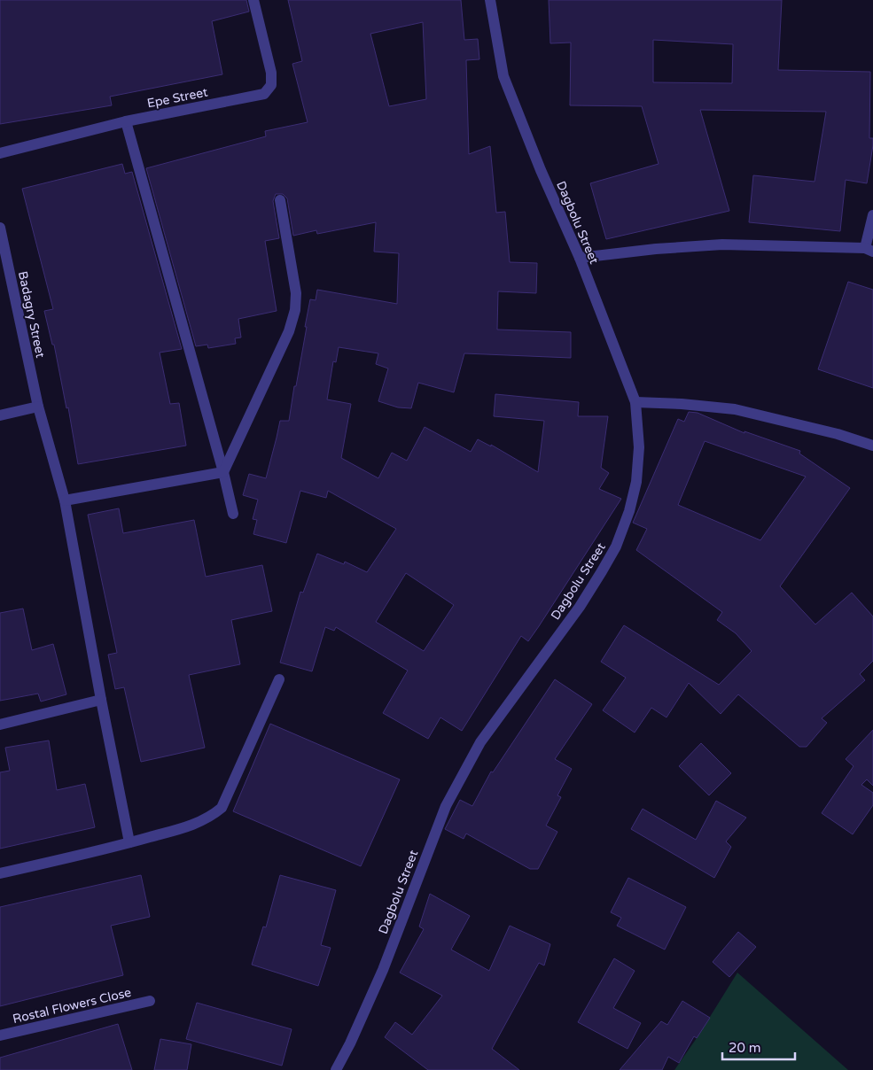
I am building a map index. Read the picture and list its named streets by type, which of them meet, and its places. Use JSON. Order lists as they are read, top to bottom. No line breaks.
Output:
{"streets":{"street":["Epe Street","Dagbolu Street","Badagry Street","Rostal Flowers Close"]},"scale_bar":"20 m"}
